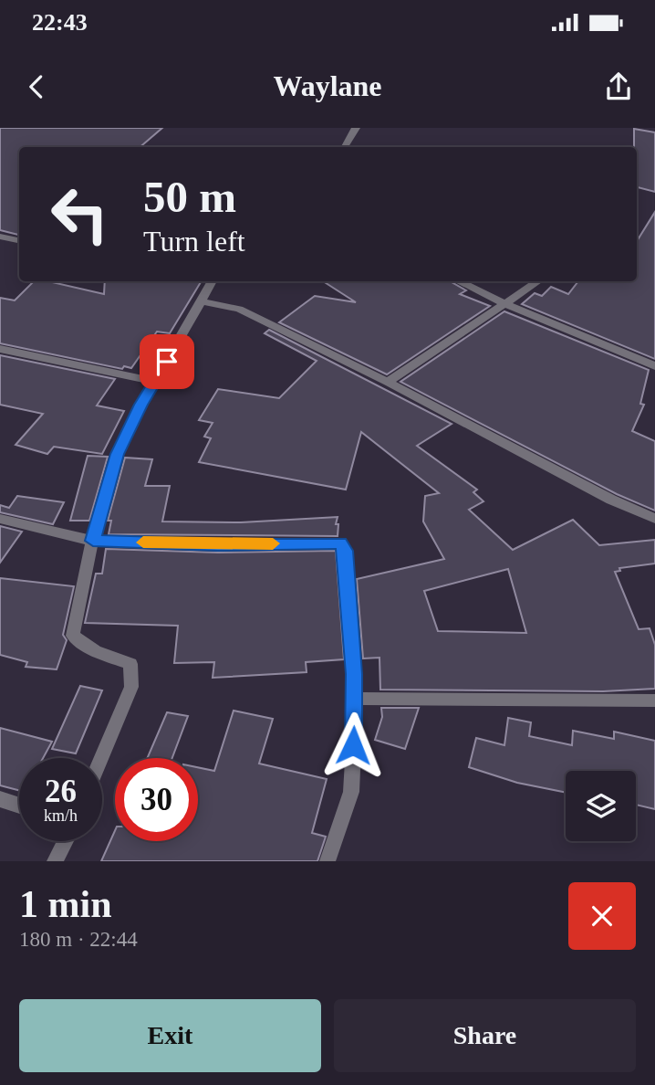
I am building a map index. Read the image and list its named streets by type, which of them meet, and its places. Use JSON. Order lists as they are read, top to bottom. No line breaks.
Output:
{"page":{"status":"22:43","header":"Waylane","turn":["50 m","Turn left"],"speed":"26 km/h","limit":"30","heading":["1 min","180 m · 22:44"],"buttons":["Exit","Share"]}}
